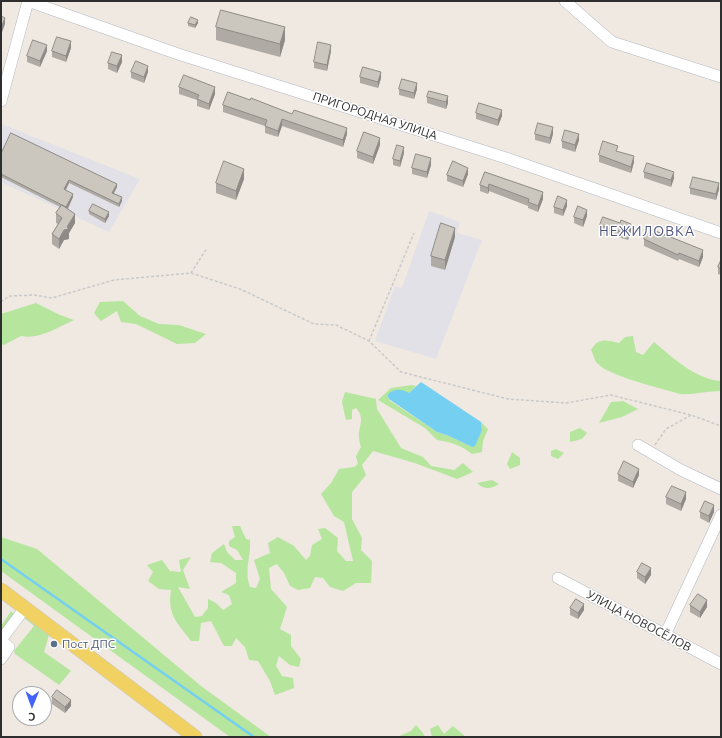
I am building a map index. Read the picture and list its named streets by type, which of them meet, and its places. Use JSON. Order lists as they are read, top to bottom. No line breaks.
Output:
{"streets":{"street":["ПРИГОРОДНАЯ УЛИЦА","УЛИЦА НОВОСЁЛОВ"]},"districts":["НЕЖИЛОВКА"],"places":["Пост ДПС"],"north":"bottom"}
